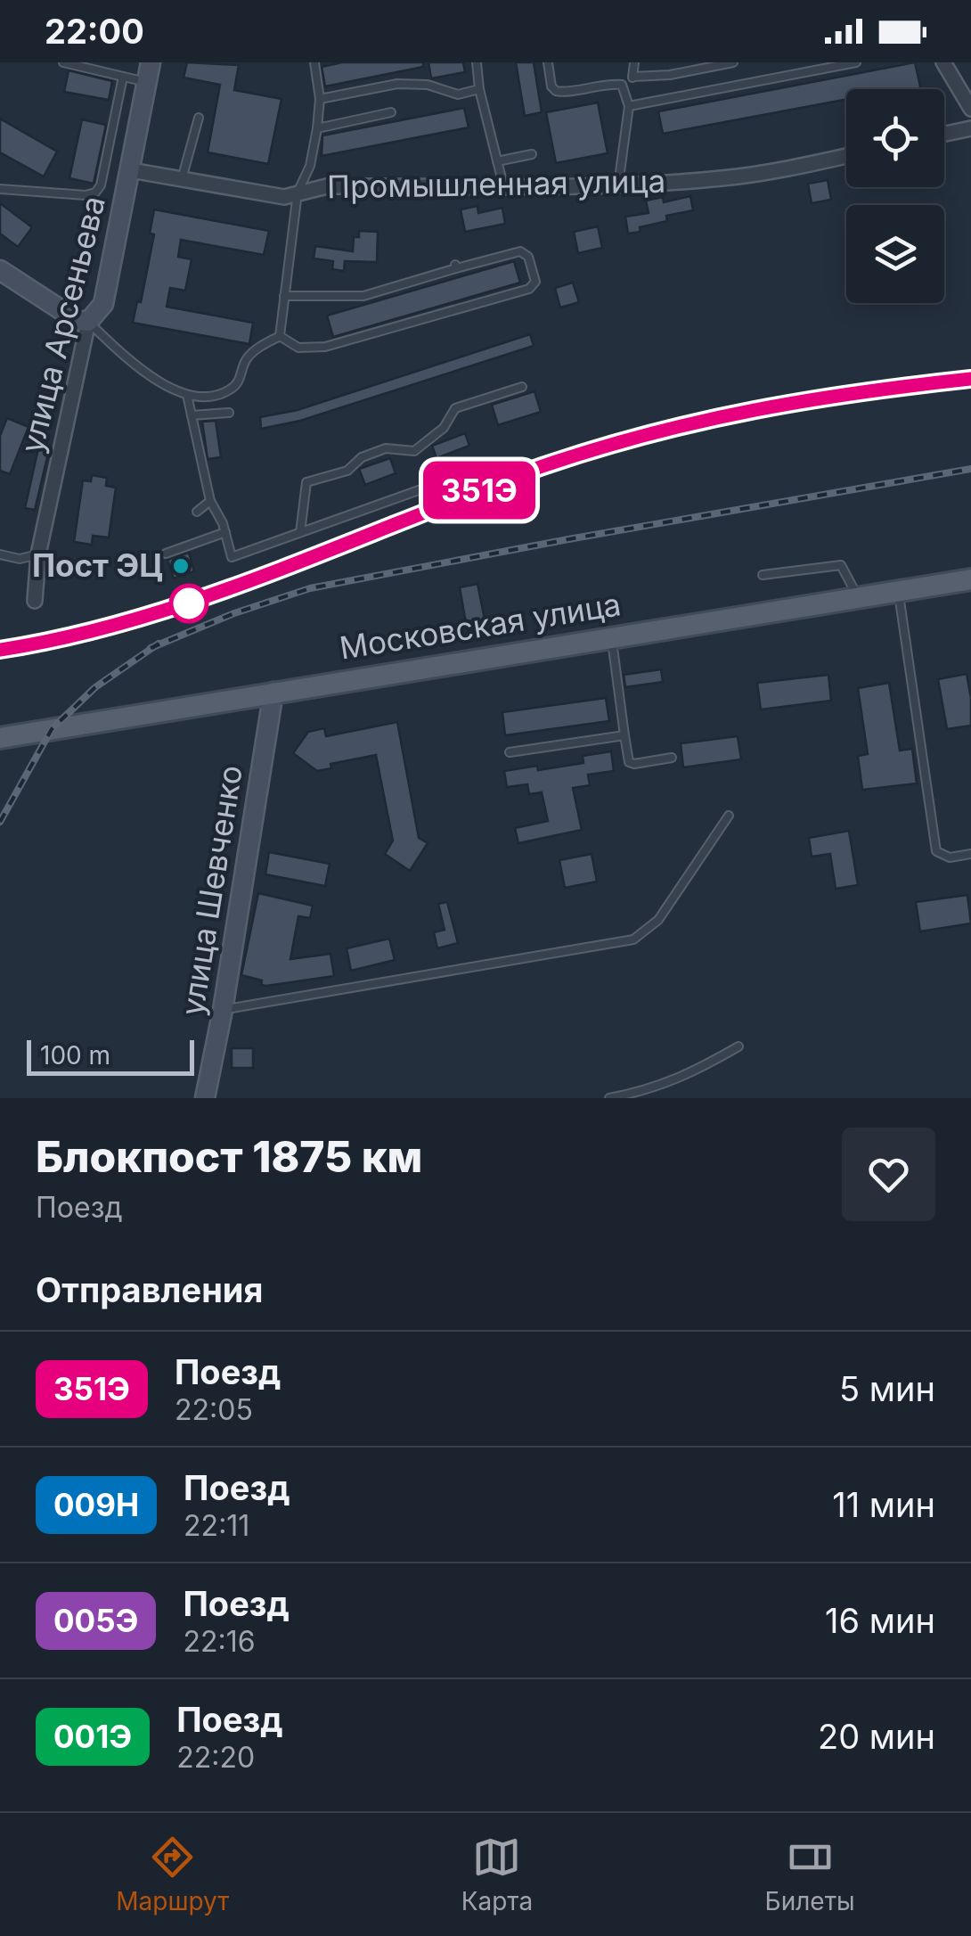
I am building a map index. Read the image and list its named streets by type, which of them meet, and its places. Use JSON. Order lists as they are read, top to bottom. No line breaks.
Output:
{"streets":{"main road":["улица Арсеньева","Московская улица","улица Шевченко"],"street":["Промышленная улица"]},"crossings":[["Промышленная улица","улица Арсеньева"],["Московская улица","улица Шевченко"]],"places":["Пост ЭЦ"],"scale_bar":"100 m","page":{"status":"22:00","on_map":"351Э","scale":"100 m","heading":[["Блокпост 1875 км","Поезд"],"Отправления"],"list":[{"mark":"351Э","name":"Поезд","note":"22:05","value":"5 мин"},{"mark":"009Н","name":"Поезд","note":"22:11","value":"11 мин"},{"mark":"005Э","name":"Поезд","note":"22:16","value":"16 мин"},{"mark":"001Э","name":"Поезд","note":"22:20","value":"20 мин"}],"tabs":["Маршрут","Карта","Билеты"]}}
